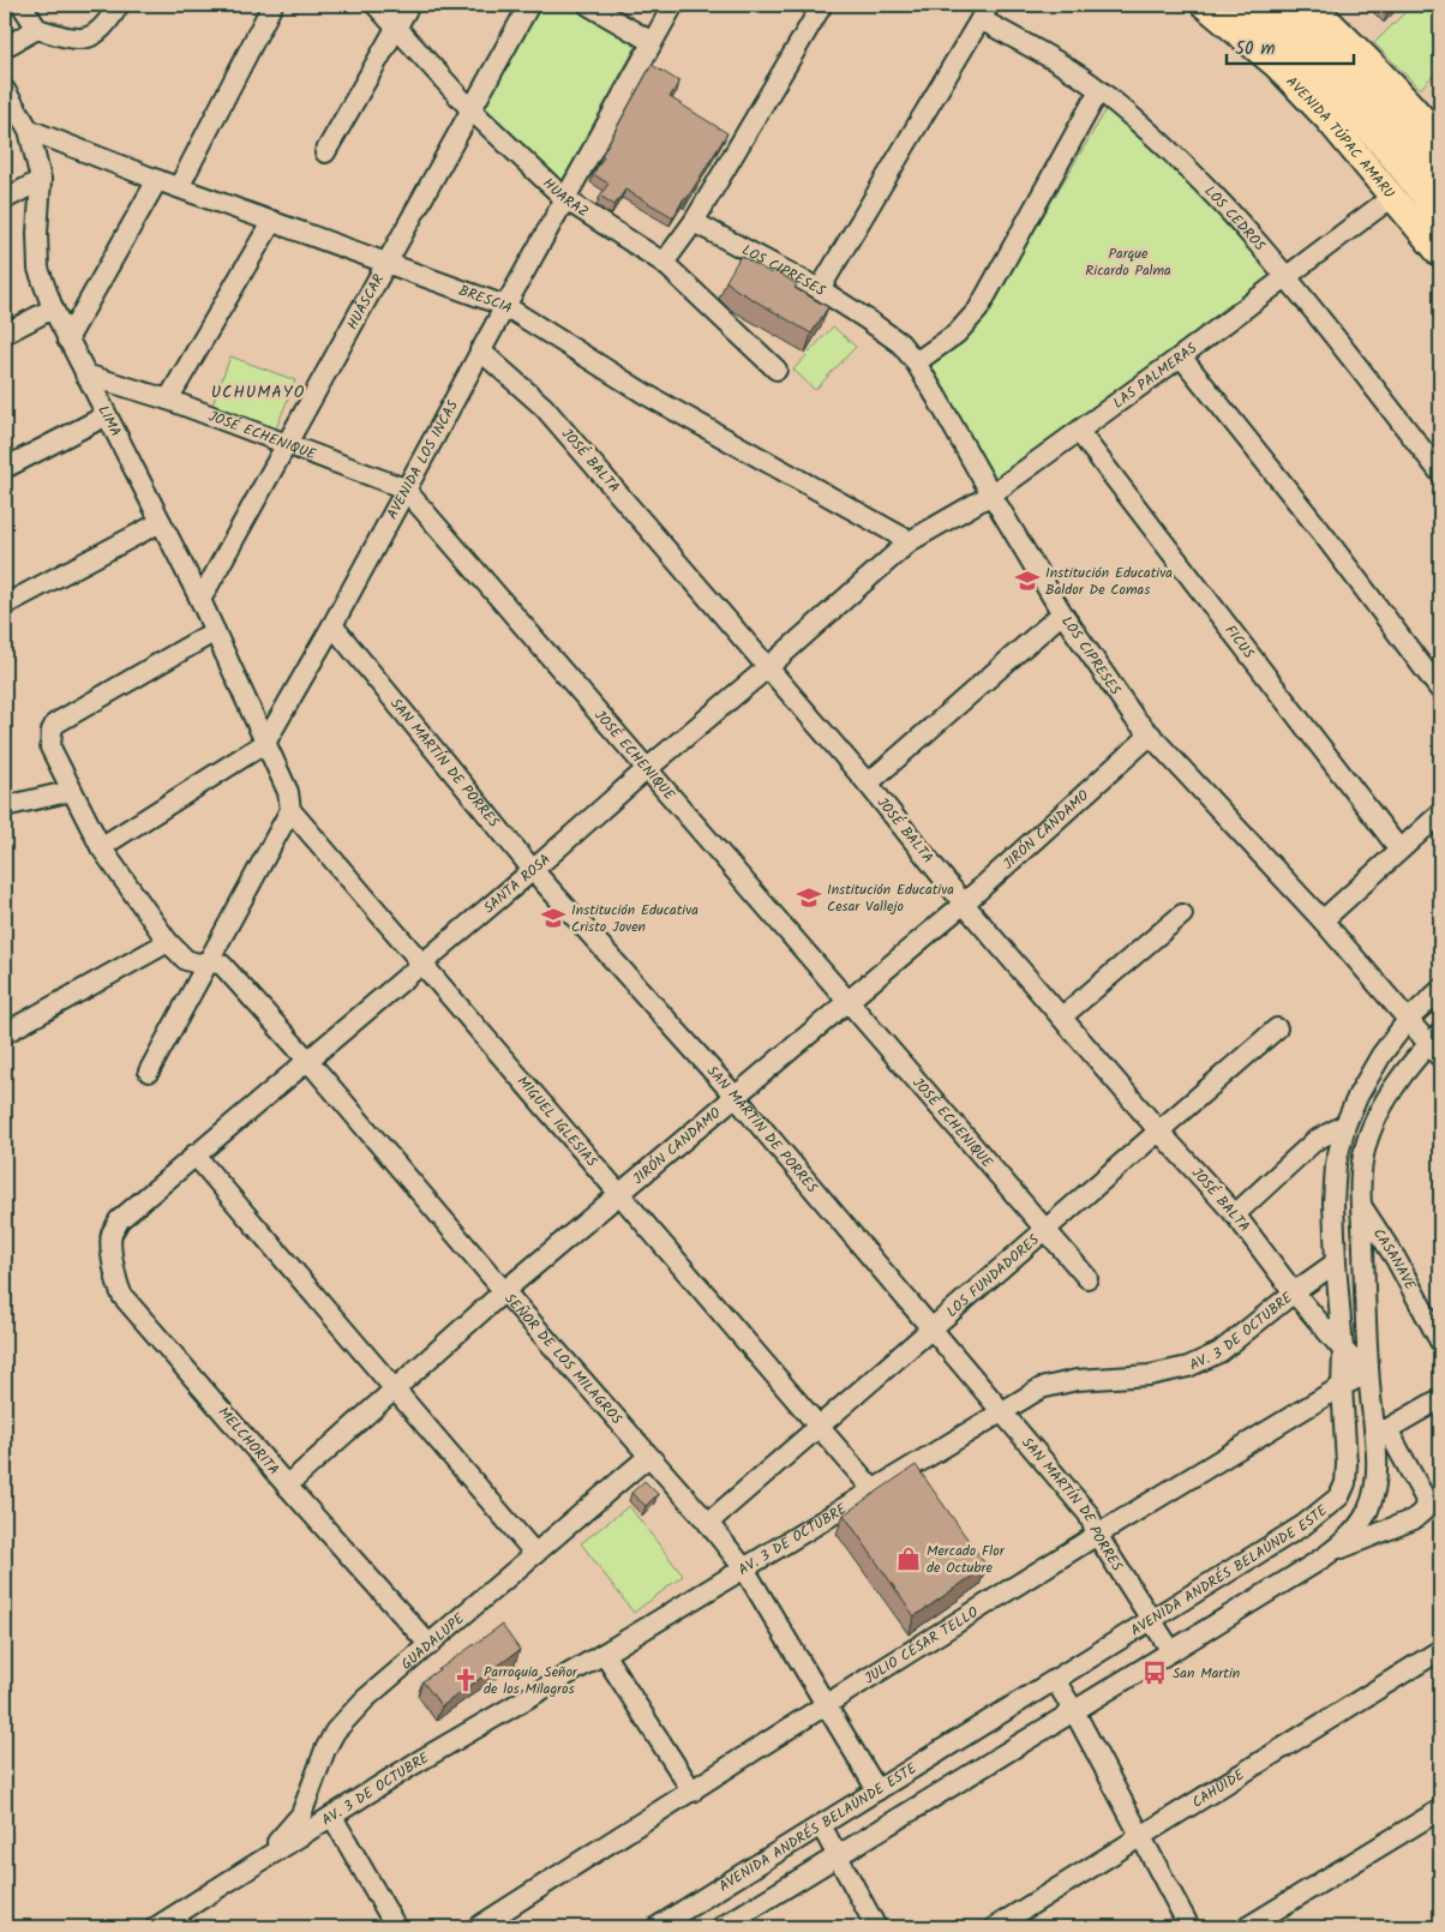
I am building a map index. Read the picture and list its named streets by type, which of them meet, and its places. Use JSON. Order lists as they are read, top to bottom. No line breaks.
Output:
{"streets":{"highway":["AVENIDA TÚPAC AMARU"],"street":["HUARAZ","LOS CEDROS","LOS CIPRESES","BRESCIA","HUÁSCAR","LAS PALMERAS","LIMA","JOSÉ ECHENIQUE","AVENIDA LOS INCAS","JOSÉ BALTA","FICUS","SAN MARTÍN DE PORRES","JIRÓN CANDAMO","SANTA ROSA","MIGUEL IGLESIAS","CASANAVE","LOS FUNDADORES","AV. 3 DE OCTUBRE","SEÑOR DE LOS MILAGROS","MELCHORITA","AVENIDA ANDRÉS BELAÚNDE ESTE","GUADALUPE","JULIO CÉSAR TELLO","CAHUIDE"]},"crossings":[["AVENIDA TÚPAC AMARU","LAS PALMERAS"],["HUARAZ","HUÁSCAR"],["HUARAZ","AVENIDA LOS INCAS"],["LOS CEDROS","LAS PALMERAS"],["LOS CIPRESES","LAS PALMERAS"],["LOS CIPRESES","JIRÓN CANDAMO"],["LOS CIPRESES","AVENIDA ANDRÉS BELAÚNDE ESTE"],["BRESCIA","HUÁSCAR"],["BRESCIA","LAS PALMERAS"],["BRESCIA","LIMA"],["BRESCIA","AVENIDA LOS INCAS"],["BRESCIA","SANTA ROSA"],["HUÁSCAR","LIMA"],["HUÁSCAR","JOSÉ ECHENIQUE"],["LAS PALMERAS","FICUS"],["LAS PALMERAS","SANTA ROSA"],["LIMA","JOSÉ ECHENIQUE"],["LIMA","AVENIDA LOS INCAS"],["LIMA","MIGUEL IGLESIAS"],["LIMA","SEÑOR DE LOS MILAGROS"],["JOSÉ ECHENIQUE","AVENIDA LOS INCAS"],["JOSÉ ECHENIQUE","JIRÓN CANDAMO"],["JOSÉ ECHENIQUE","SANTA ROSA"],["JOSÉ ECHENIQUE","LOS FUNDADORES"],["AVENIDA LOS INCAS","JOSÉ BALTA"],["AVENIDA LOS INCAS","SAN MARTÍN DE PORRES"],["AVENIDA LOS INCAS","MIGUEL IGLESIAS"],["AVENIDA LOS INCAS","SEÑOR DE LOS MILAGROS"],["JOSÉ BALTA","JIRÓN CANDAMO"],["JOSÉ BALTA","SANTA ROSA"],["JOSÉ BALTA","LOS FUNDADORES"],["JOSÉ BALTA","AV. 3 DE OCTUBRE"],["JOSÉ BALTA","AVENIDA ANDRÉS BELAÚNDE ESTE"],["JOSÉ BALTA","JULIO CÉSAR TELLO"],["SAN MARTÍN DE PORRES","JIRÓN CANDAMO"],["SAN MARTÍN DE PORRES","SANTA ROSA"],["SAN MARTÍN DE PORRES","LOS FUNDADORES"],["SAN MARTÍN DE PORRES","AV. 3 DE OCTUBRE"],["SAN MARTÍN DE PORRES","AVENIDA ANDRÉS BELAÚNDE ESTE"],["SAN MARTÍN DE PORRES","JULIO CÉSAR TELLO"],["JIRÓN CANDAMO","MIGUEL IGLESIAS"],["JIRÓN CANDAMO","SEÑOR DE LOS MILAGROS"],["JIRÓN CANDAMO","MELCHORITA"],["SANTA ROSA","MIGUEL IGLESIAS"],["SANTA ROSA","SEÑOR DE LOS MILAGROS"],["SANTA ROSA","MELCHORITA"],["MIGUEL IGLESIAS","LOS FUNDADORES"],["MIGUEL IGLESIAS","AV. 3 DE OCTUBRE"],["CASANAVE","AVENIDA ANDRÉS BELAÚNDE ESTE"],["LOS FUNDADORES","SEÑOR DE LOS MILAGROS"],["AV. 3 DE OCTUBRE","SEÑOR DE LOS MILAGROS"],["AV. 3 DE OCTUBRE","AVENIDA ANDRÉS BELAÚNDE ESTE"],["AV. 3 DE OCTUBRE","GUADALUPE"],["SEÑOR DE LOS MILAGROS","AVENIDA ANDRÉS BELAÚNDE ESTE"],["SEÑOR DE LOS MILAGROS","GUADALUPE"],["SEÑOR DE LOS MILAGROS","JULIO CÉSAR TELLO"],["MELCHORITA","GUADALUPE"],["AVENIDA ANDRÉS BELAÚNDE ESTE","JULIO CÉSAR TELLO"]],"districts":["UCHUMAYO"],"parks":["Parque Ricardo Palma"],"places":{"school or university":["Institución Educativa Baldor De Comas","Institución Educativa Cesar Vallejo","Institución Educativa Cristo Joven"],"shop":["Mercado Flor de Octubre"],"bus stop":["San Martin"],"church":["Parroquia Señor de los Milagros"]},"scale_bar":"50 m"}
